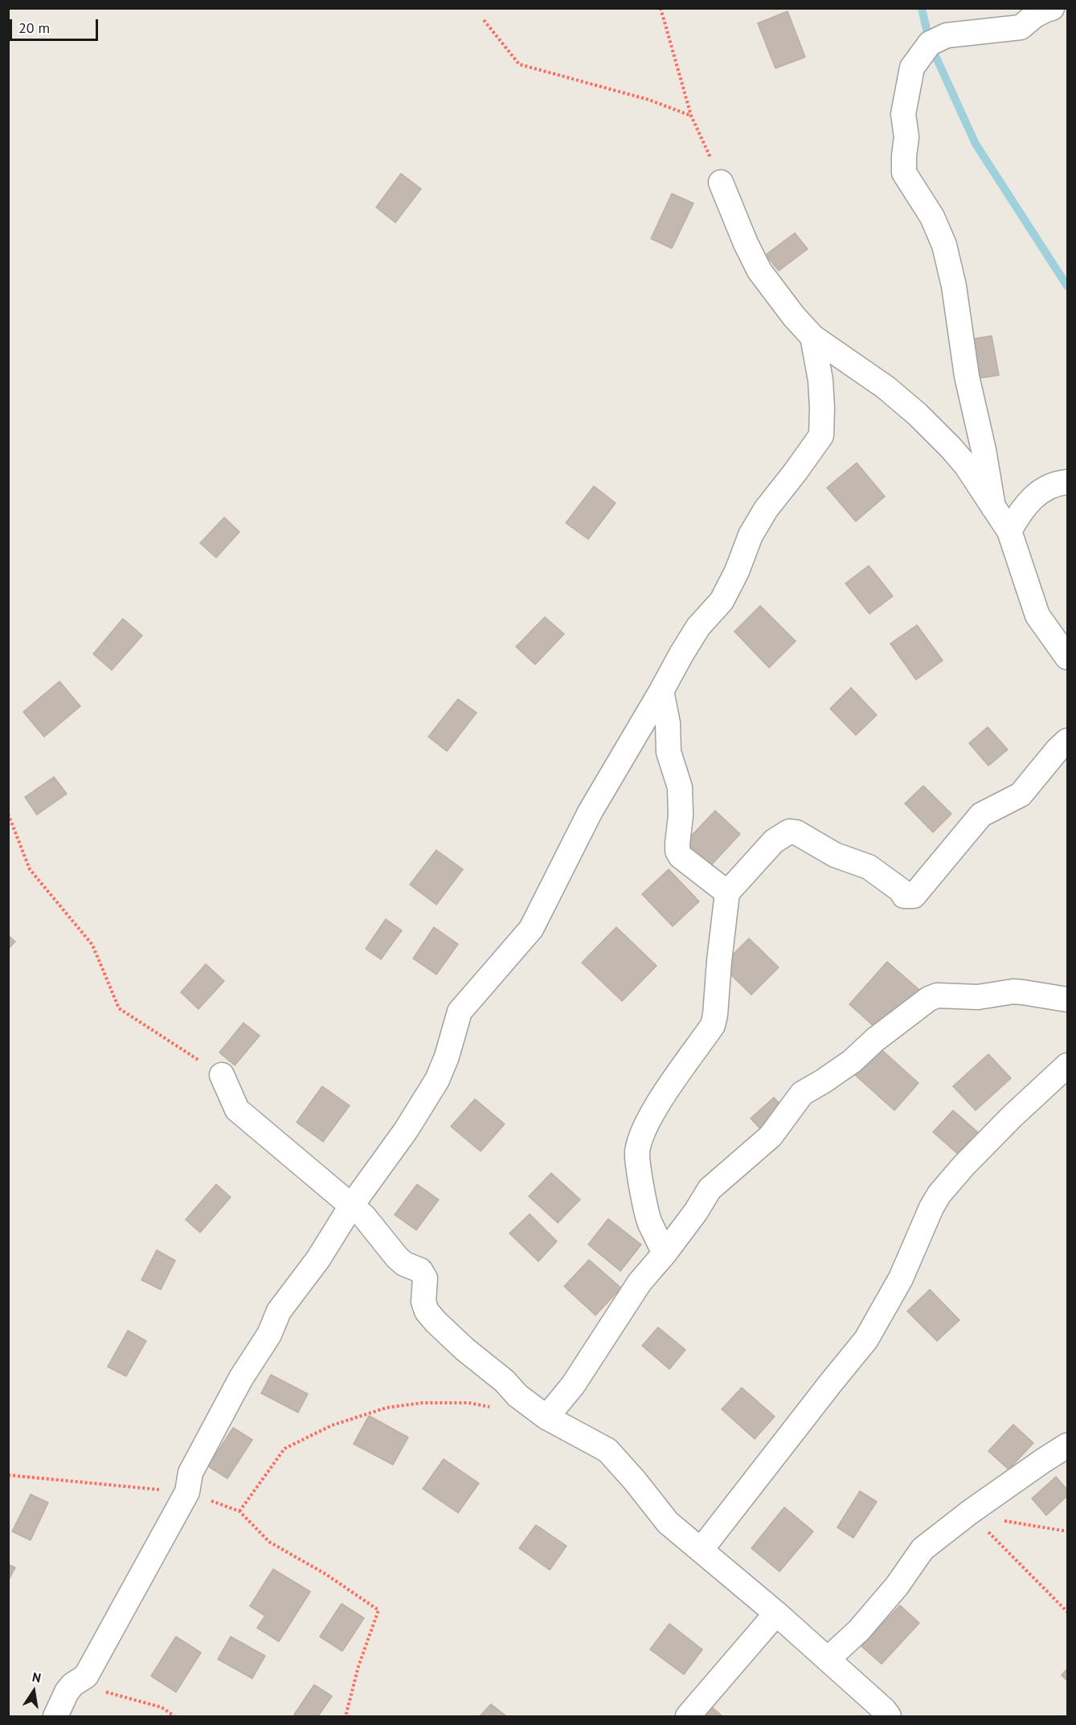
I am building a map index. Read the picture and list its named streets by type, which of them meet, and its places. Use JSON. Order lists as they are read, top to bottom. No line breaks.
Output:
{"scale_bar":"20 m","north":"top"}
